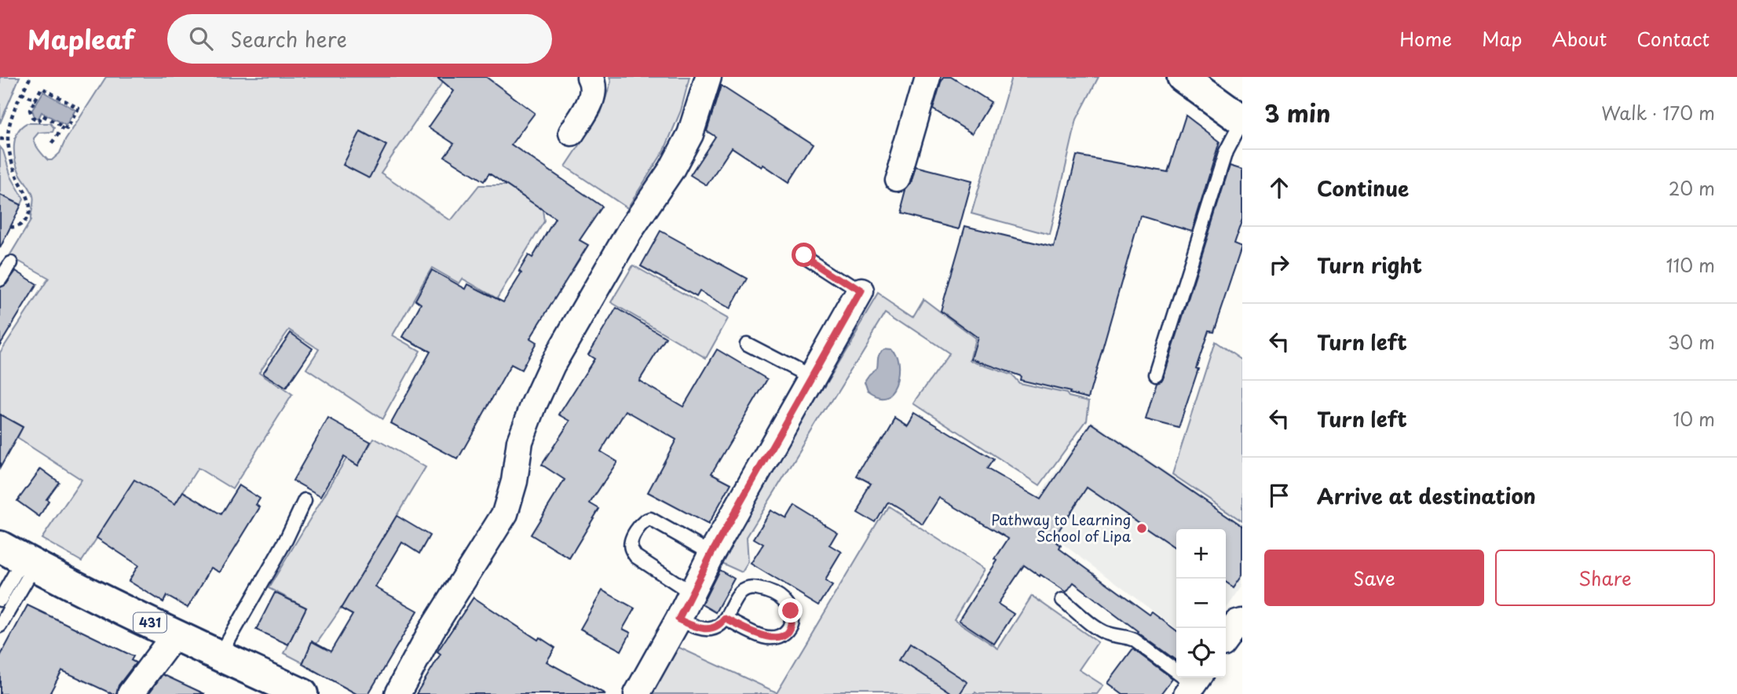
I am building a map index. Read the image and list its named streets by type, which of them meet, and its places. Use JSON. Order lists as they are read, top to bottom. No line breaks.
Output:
{"streets":{"main road":["431"]},"places":["Pathway to Learning School of Lipa"],"page":{"header":"Mapleaf","search":"Search here","nav":["Home","Map","About","Contact"],"heading":["3 min","Walk · 170 m"],"list":[["Continue","20 m"],["Turn right","110 m"],["Turn left","30 m"],["Turn left","10 m"],"Arrive at destination"],"map_buttons":["+","−"],"buttons":["Save","Share"]}}
